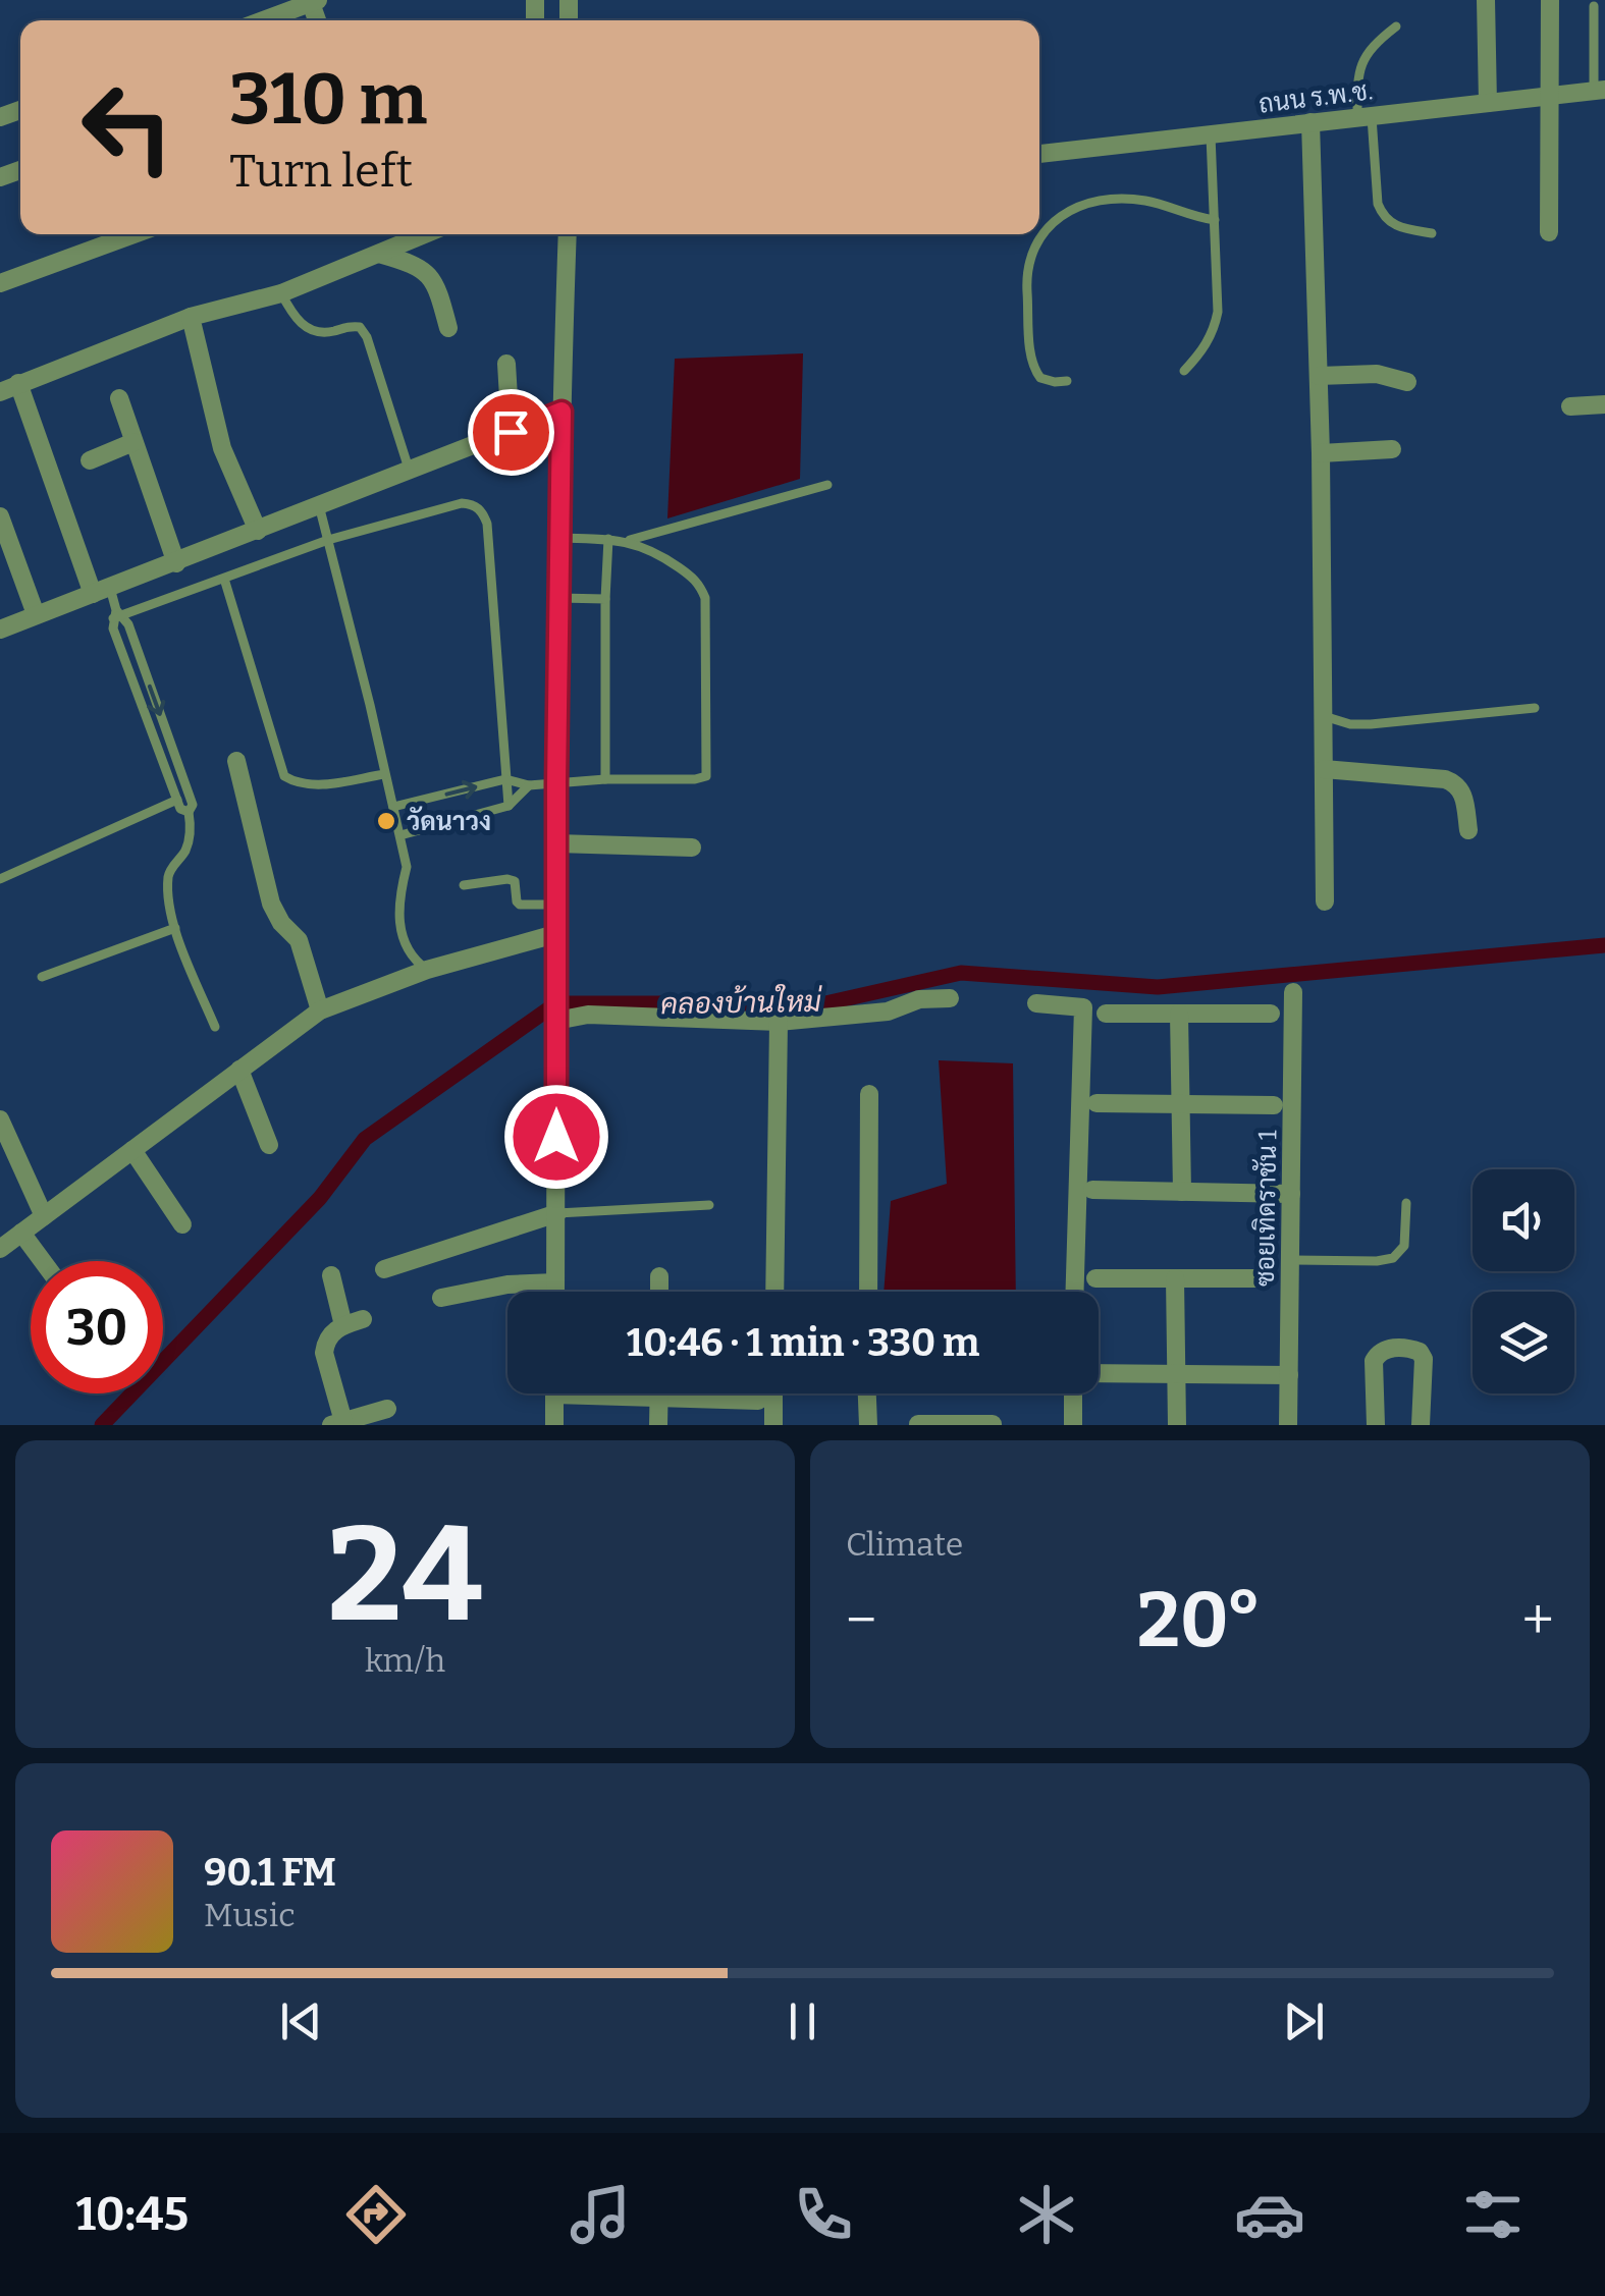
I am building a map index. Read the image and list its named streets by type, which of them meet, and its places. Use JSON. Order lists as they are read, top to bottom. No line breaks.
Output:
{"streets":{"street":["ถนน ร.พ.ช.","ซอยเทิดราชัน 1"]},"water":["คลองบ้านใหม่"],"places":["วัดนาวง"],"page":{"turn":["310 m","Turn left"],"limit":"30","trip":"10:46 · 1 min · 330 m","tile":[["24","km/h"],"Climate"],"heat":["−","20°","+"],"song":["90.1 FM","Music"],"tabs":"10:45"}}
